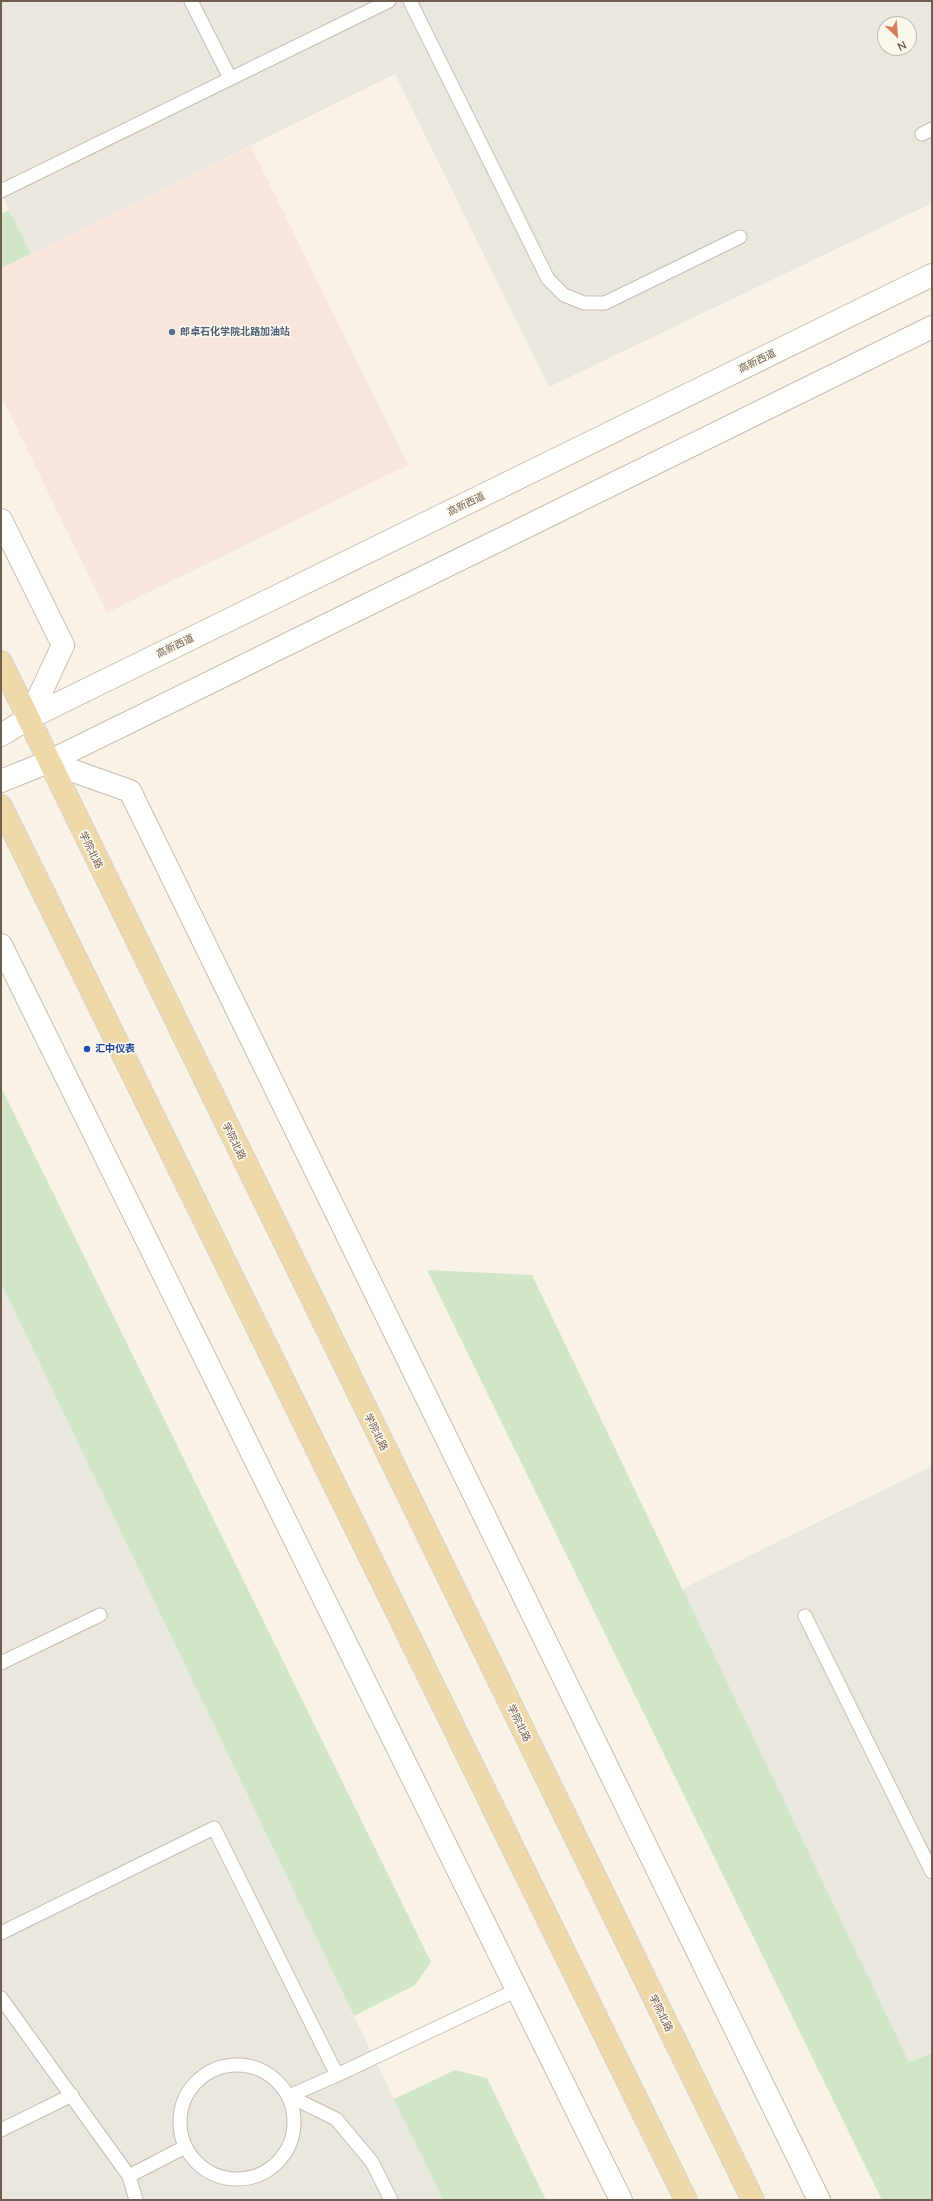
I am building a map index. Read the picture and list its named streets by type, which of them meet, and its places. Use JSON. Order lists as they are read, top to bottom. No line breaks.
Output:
{"streets":{"main road":["学院北路"],"street":["高新西道"]},"crossings":[["高新西道","学院北路"]],"places":["郎卓石化学院北路加油站","汇中仪表"],"north":"bottom right"}
